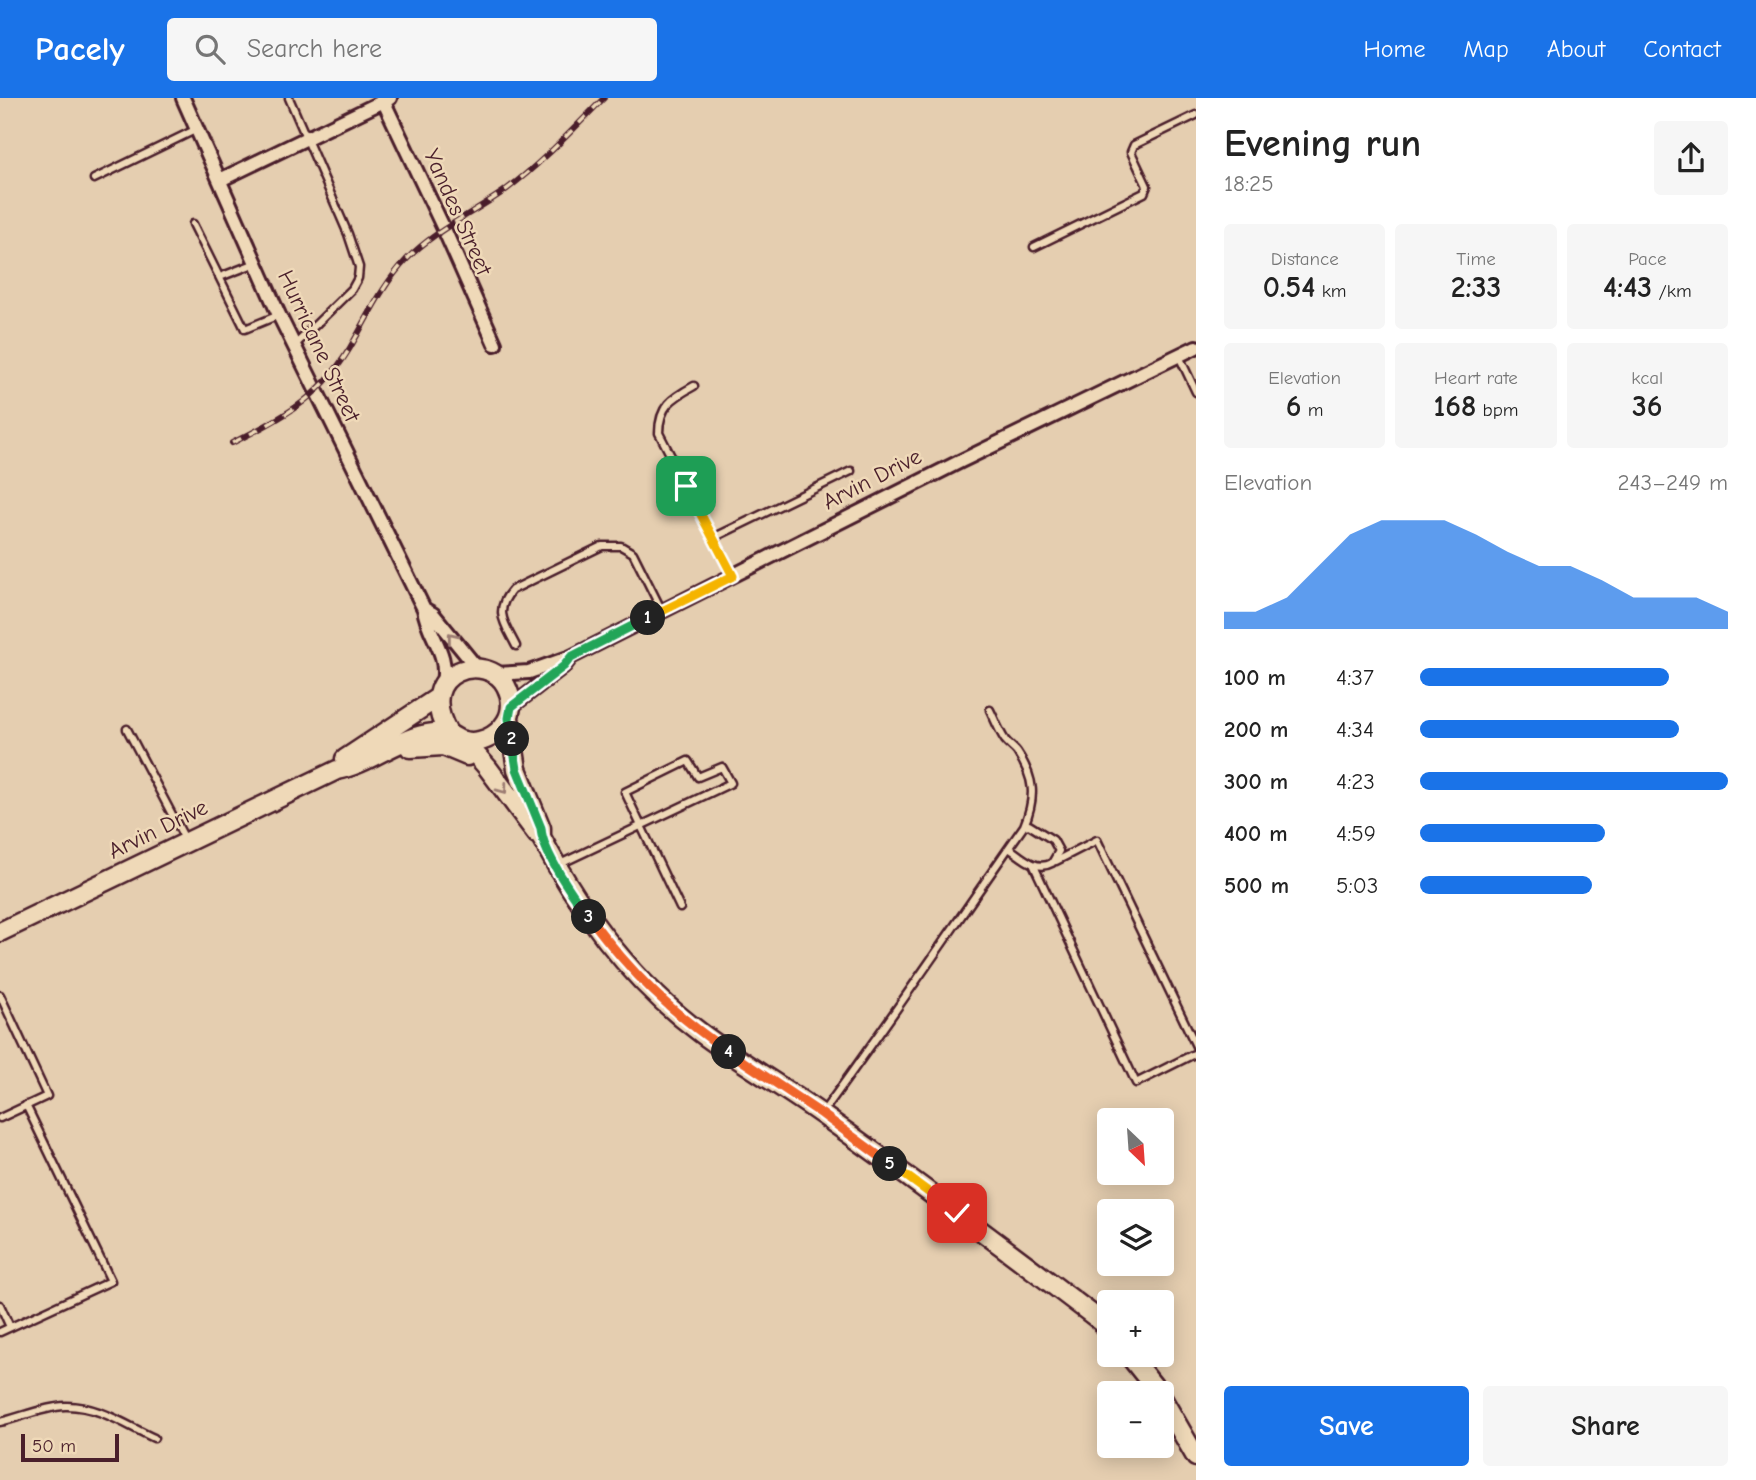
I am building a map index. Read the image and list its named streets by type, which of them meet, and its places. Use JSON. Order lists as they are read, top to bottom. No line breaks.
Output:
{"streets":{"street":["Yandes Street","Hurricane Street","Arvin Drive"]},"crossings":[["Hurricane Street","Arvin Drive"]],"scale_bar":"50 m","north":"bottom right","page":{"header":"Pacely","search":"Search here","nav":["Home","Map","About","Contact"],"heading":["Evening run","18:25"],"stats":[["Distance","0.54 km"],["Time","2:33"],["Pace","4:43 /km"],["Elevation","6 m"],["Heart rate","168 bpm"],["kcal","36"]],"chart":["Elevation","243–249 m"],"pins":["1","2","3","4","5"],"list":[{"name":"100 m","note":"4:37"},{"name":"200 m","note":"4:34"},{"name":"300 m","note":"4:23"},{"name":"400 m","note":"4:59"},{"name":"500 m","note":"5:03"}],"map_buttons":["+","−"],"buttons":["Save","Share"],"scale":"50 m"}}
